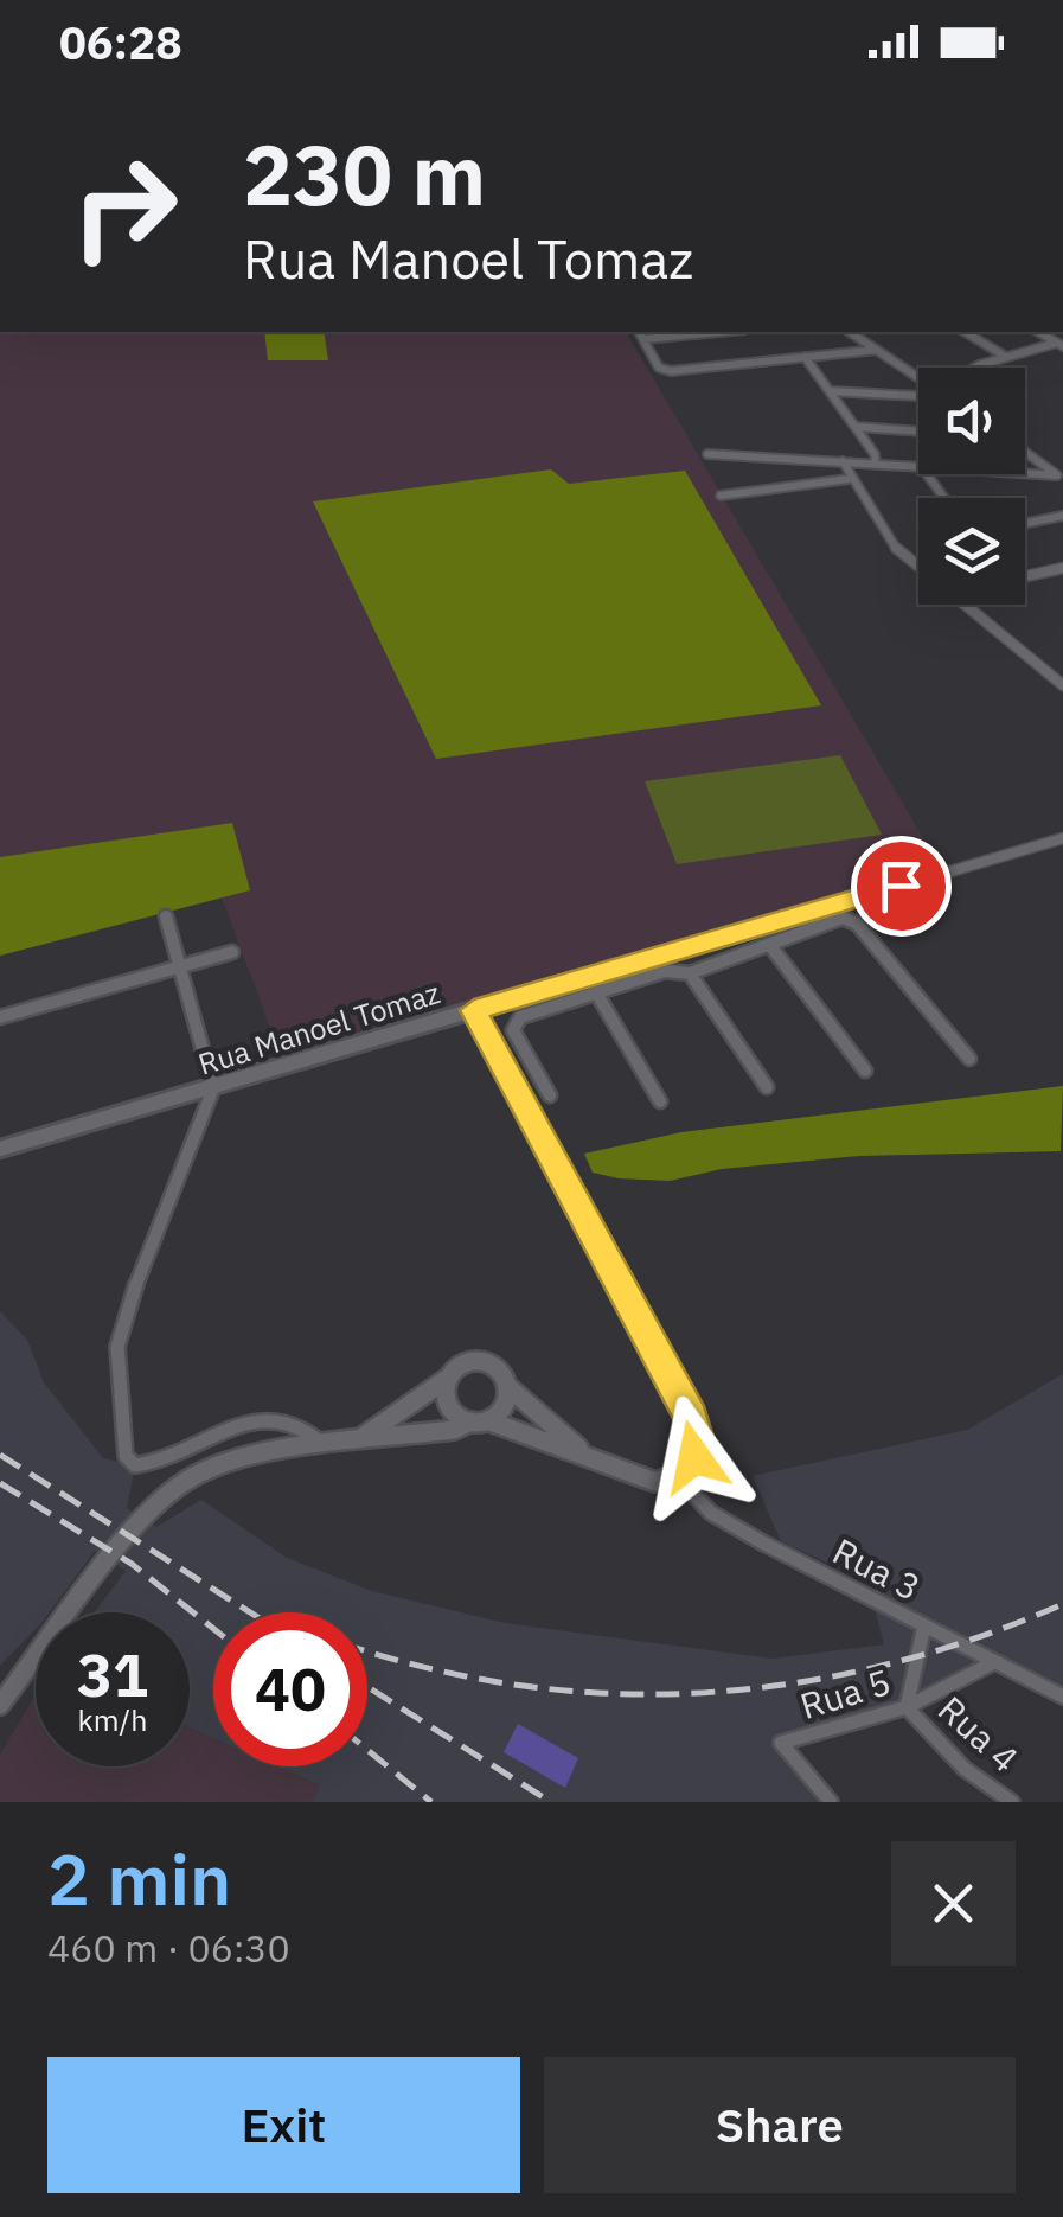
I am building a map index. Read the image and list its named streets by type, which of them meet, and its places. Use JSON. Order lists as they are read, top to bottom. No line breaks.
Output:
{"streets":{"street":["Rua Manoel Tomaz","Rua 3","Rua 5","Rua 4"]},"crossings":[["Rua 3","Rua 5"],["Rua 5","Rua 4"]],"page":{"status":"06:28","turn":["230 m","Rua Manoel Tomaz"],"speed":"31 km/h","limit":"40","heading":["2 min","460 m · 06:30"],"buttons":["Exit","Share"]}}
